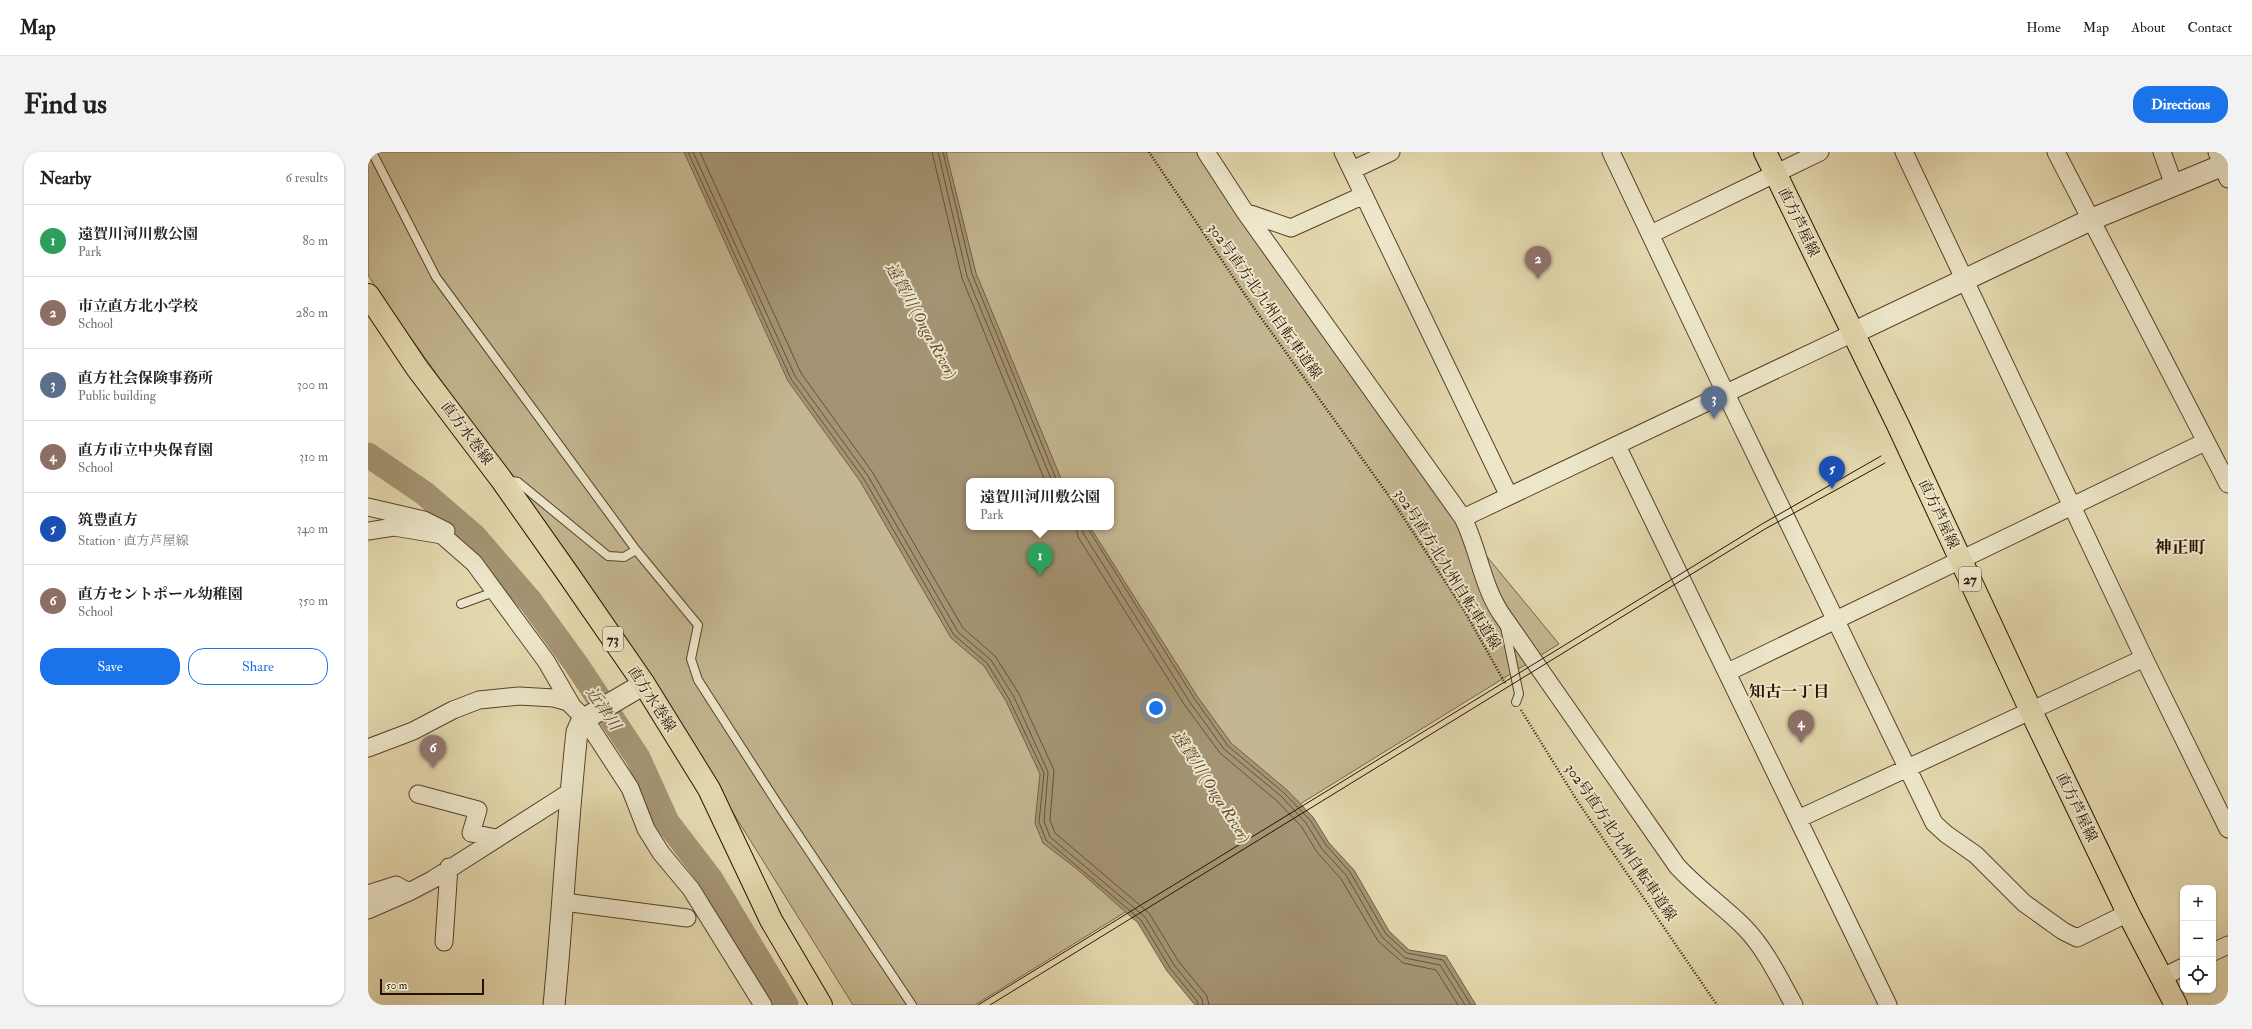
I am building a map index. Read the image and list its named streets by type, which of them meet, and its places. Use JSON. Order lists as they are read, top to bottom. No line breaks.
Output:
{"streets":{"main road":["直方芦屋線","直方水巻線","27","73"],"path":["302号直方北九州自転車道線"]},"districts":["神正町","知古一丁目"],"water":["遠賀川 (Onga River)","近津川"],"scale_bar":"50 m","page":{"header":"Map","nav":["Home","Map","About","Contact"],"buttons":["Directions",["Save","Share"]],"title":"Find us","heading":["Nearby","6 results"],"list":[{"mark":"1","name":"遠賀川河川敷公園","note":"Park","value":"80 m"},{"mark":"2","name":"市立直方北小学校","note":"School","value":"280 m"},{"mark":"3","name":"直方社会保険事務所","note":"Public building","value":"300 m"},{"mark":"4","name":"直方市立中央保育園","note":"School","value":"310 m"},{"mark":"5","name":"筑豊直方","note":"Station · 直方芦屋線","value":"340 m"},{"mark":"6","name":"直方セントポール幼稚園","note":"School","value":"350 m"}],"pins":["2","3","5","1","4","6"],"popup":["遠賀川河川敷公園","Park"],"map_buttons":["+","−"],"scale":"50 m"}}
